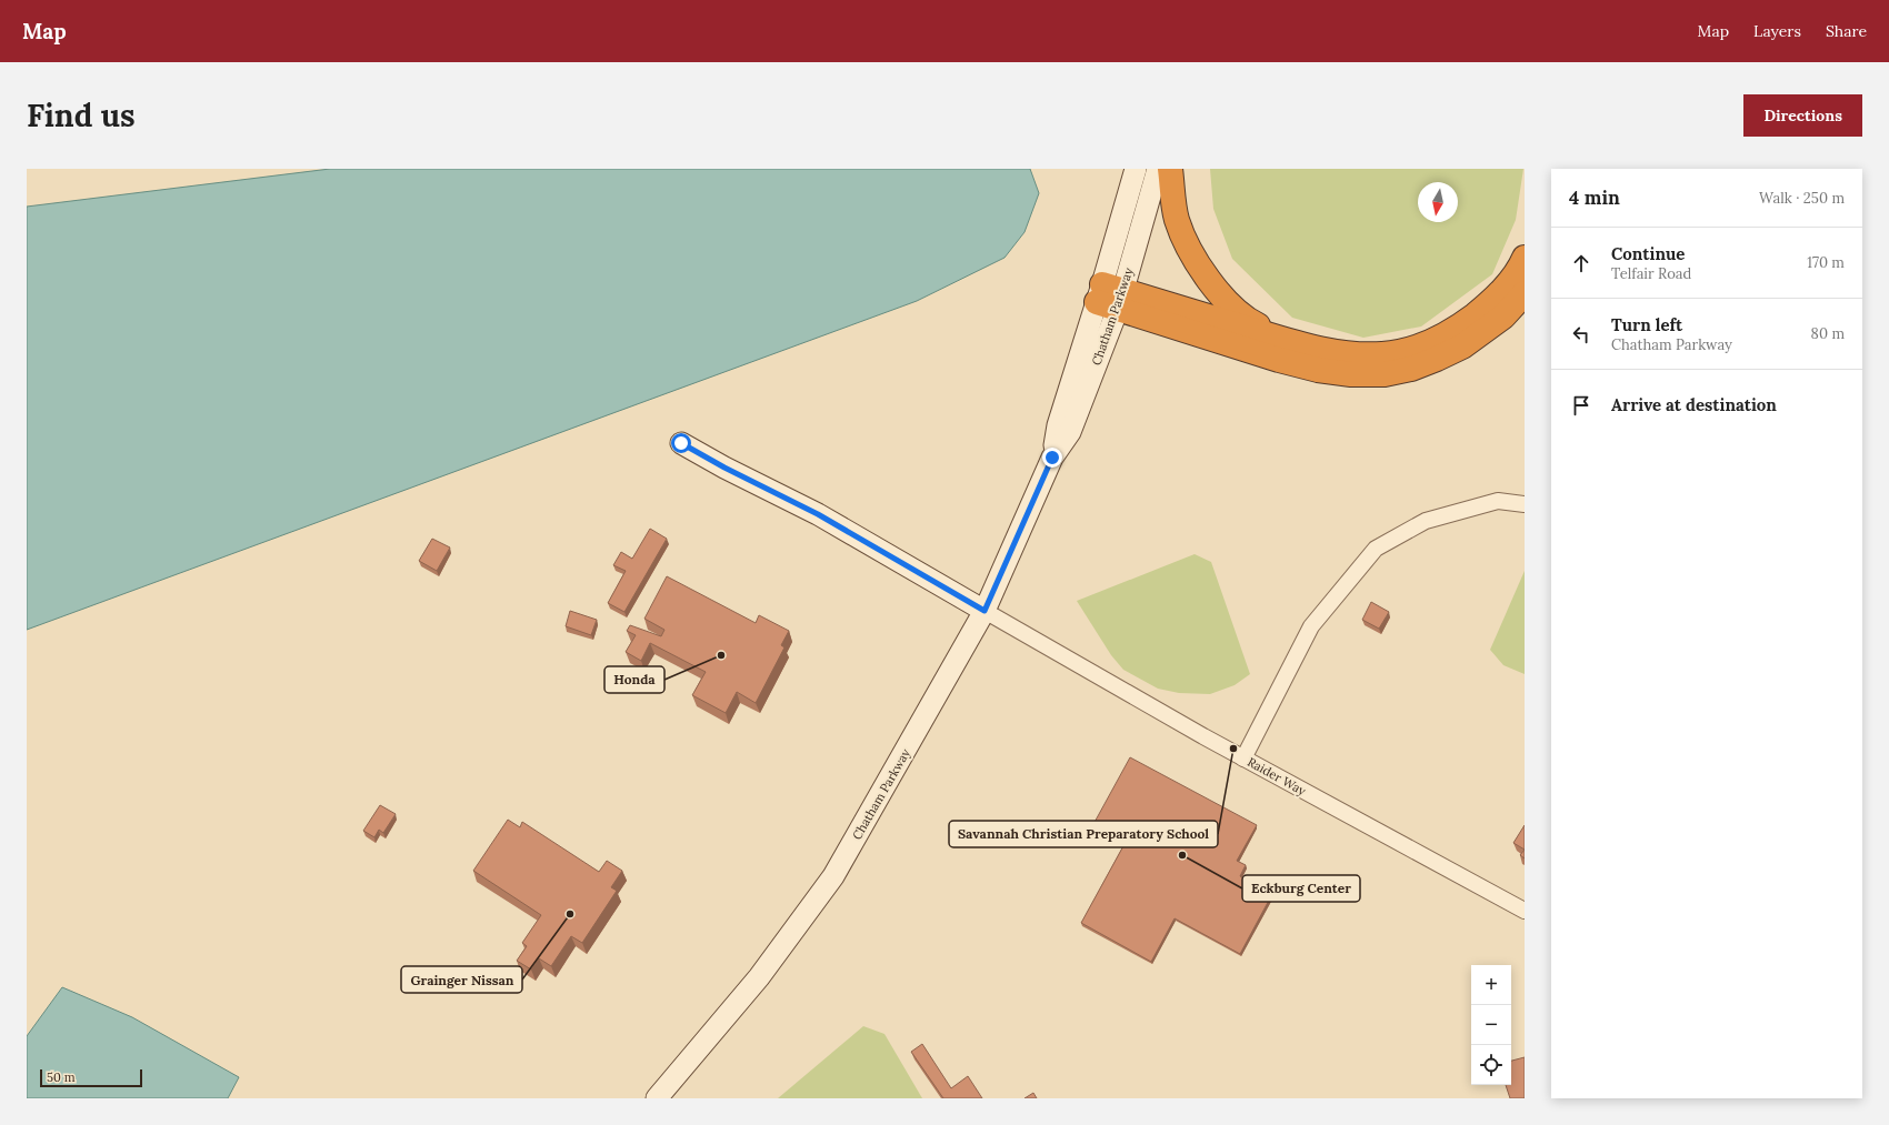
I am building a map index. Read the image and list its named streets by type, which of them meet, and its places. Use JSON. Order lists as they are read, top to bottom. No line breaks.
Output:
{"streets":{"main road":["Chatham Parkway"],"street":["Raider Way"]},"crossings":[["Chatham Parkway","Raider Way"]],"places":["Honda","Savannah Christian Preparatory School","Eckburg Center","Grainger Nissan"],"scale_bar":"50 m","north":"bottom","page":{"header":"Map","nav":["Map","Layers","Share"],"buttons":"Directions","title":"Find us","heading":["4 min","Walk · 250 m"],"list":[["Continue","Telfair Road","170 m"],["Turn left","Chatham Parkway","80 m"],"Arrive at destination"],"map_buttons":["+","−"],"scale":"50 m"}}
